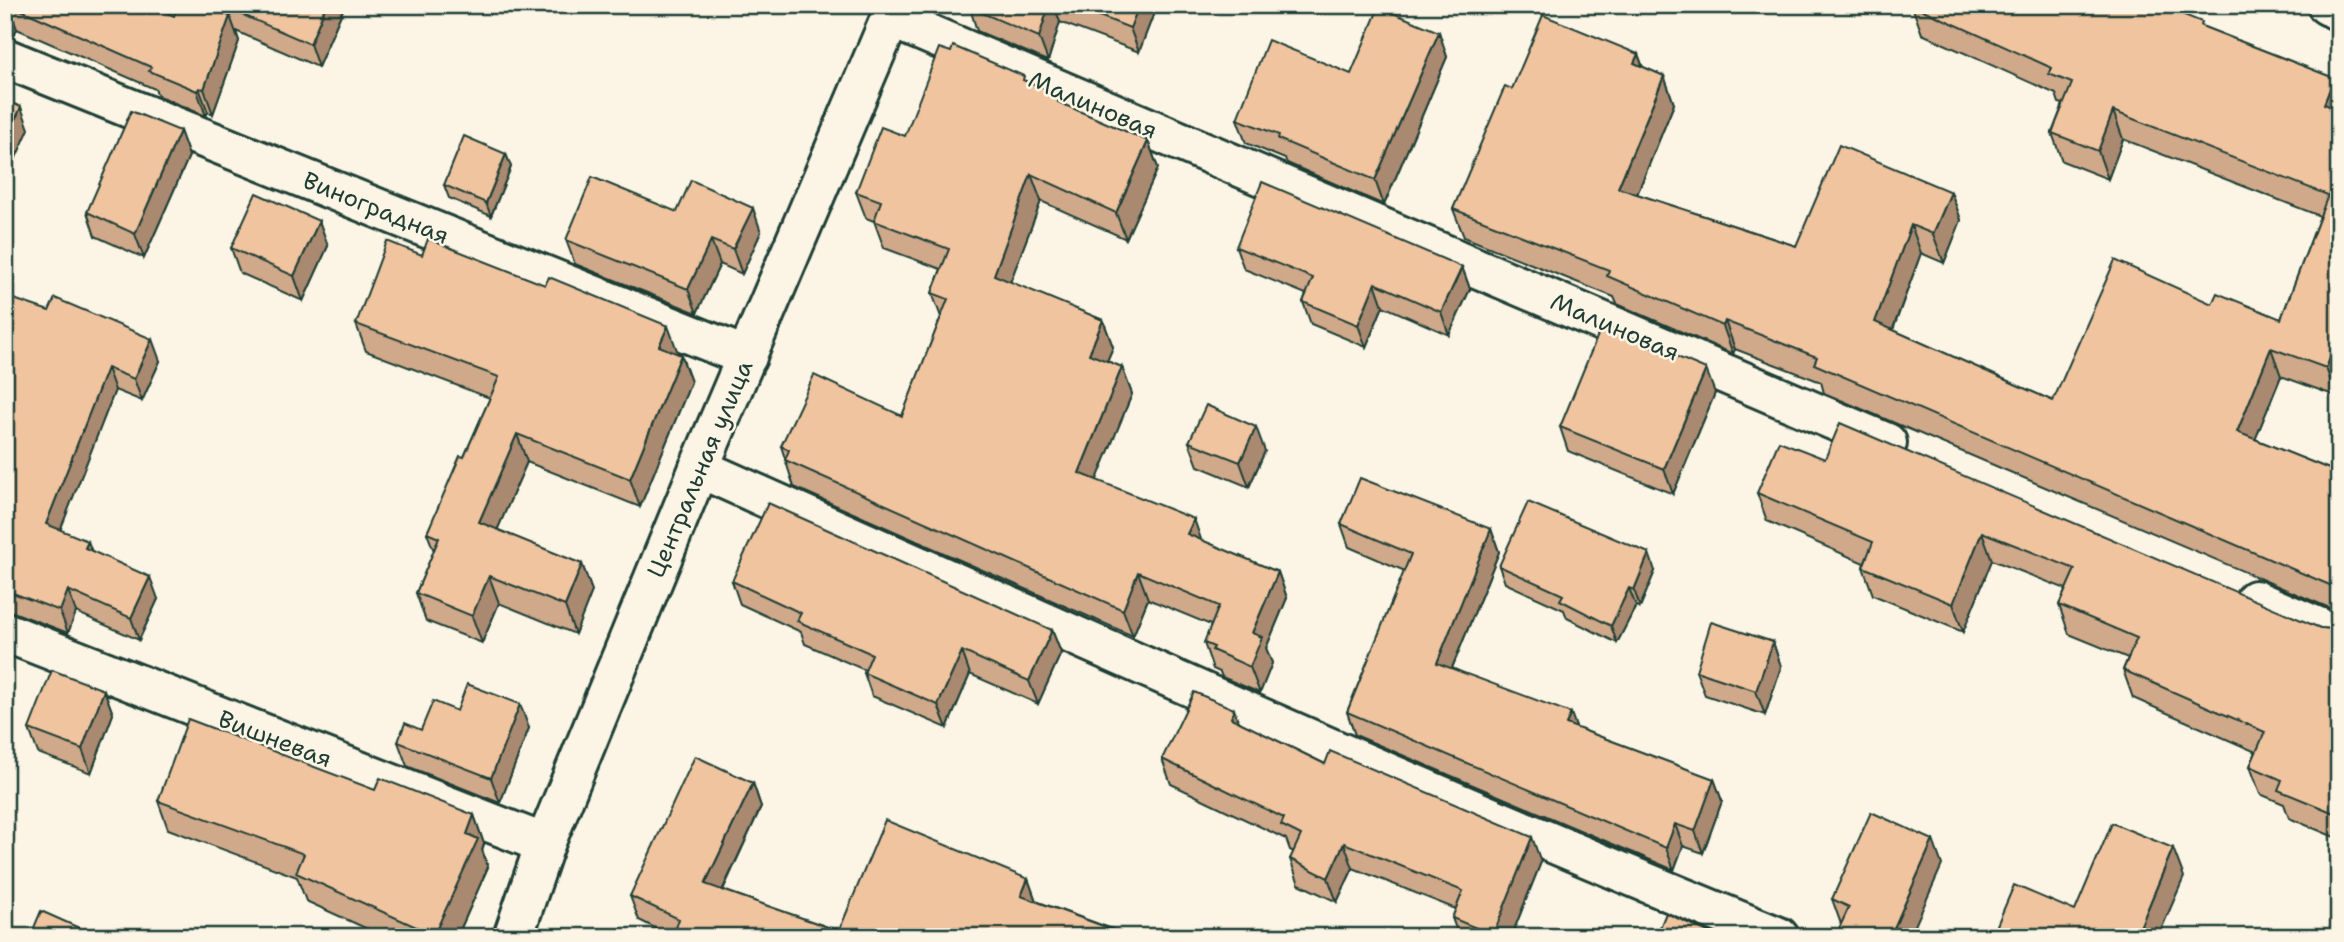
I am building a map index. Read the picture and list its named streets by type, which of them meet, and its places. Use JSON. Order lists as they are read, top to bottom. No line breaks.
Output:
{"streets":{"street":["Малиновая","Виноградная","Центральная улица","Вишневая"]},"crossings":[["Малиновая","Центральная улица"],["Виноградная","Центральная улица"],["Центральная улица","Вишневая"]]}
